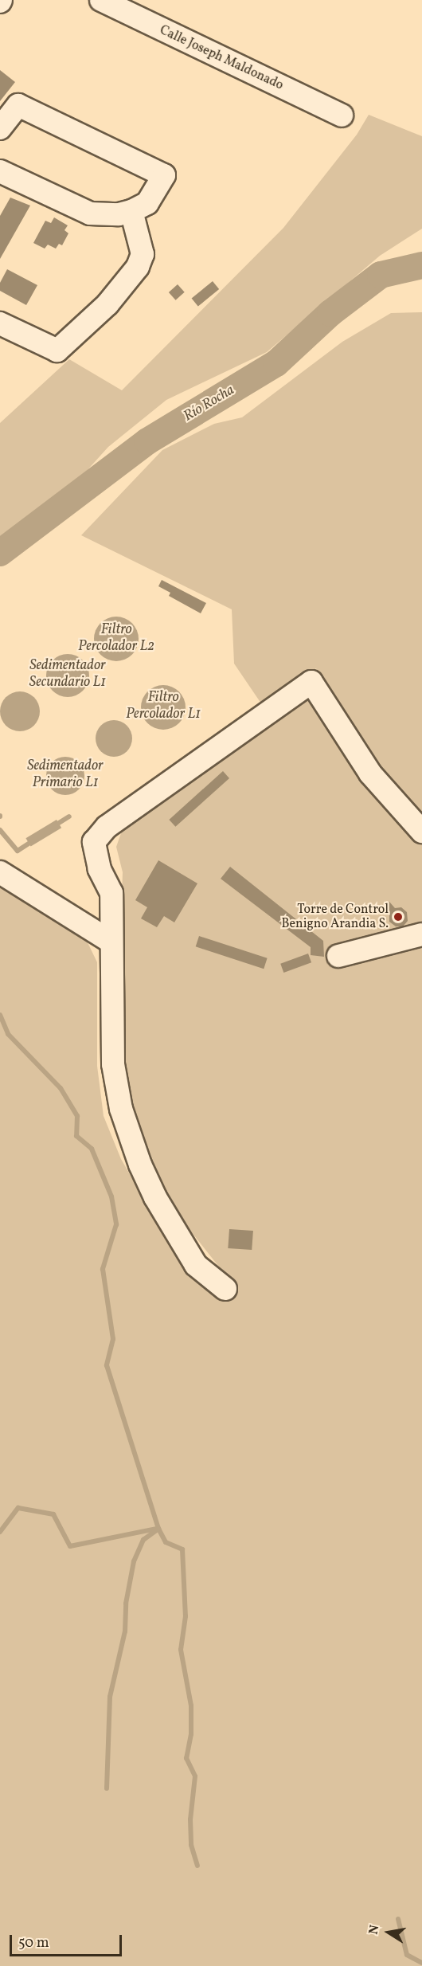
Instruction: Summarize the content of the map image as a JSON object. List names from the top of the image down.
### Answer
{
  "streets": {
    "street": ["Calle Joseph Maldonado"]
  },
  "water": [
    "Río Rocha",
    "Filtro Percolador L2",
    "Sedimentador Secundario L1",
    "Filtro Percolador L1",
    "Sedimentador Primario L1"
  ],
  "places": ["Torre de Control Benigno Arandia S."],
  "scale_bar": "50 m",
  "north": "left"
}
